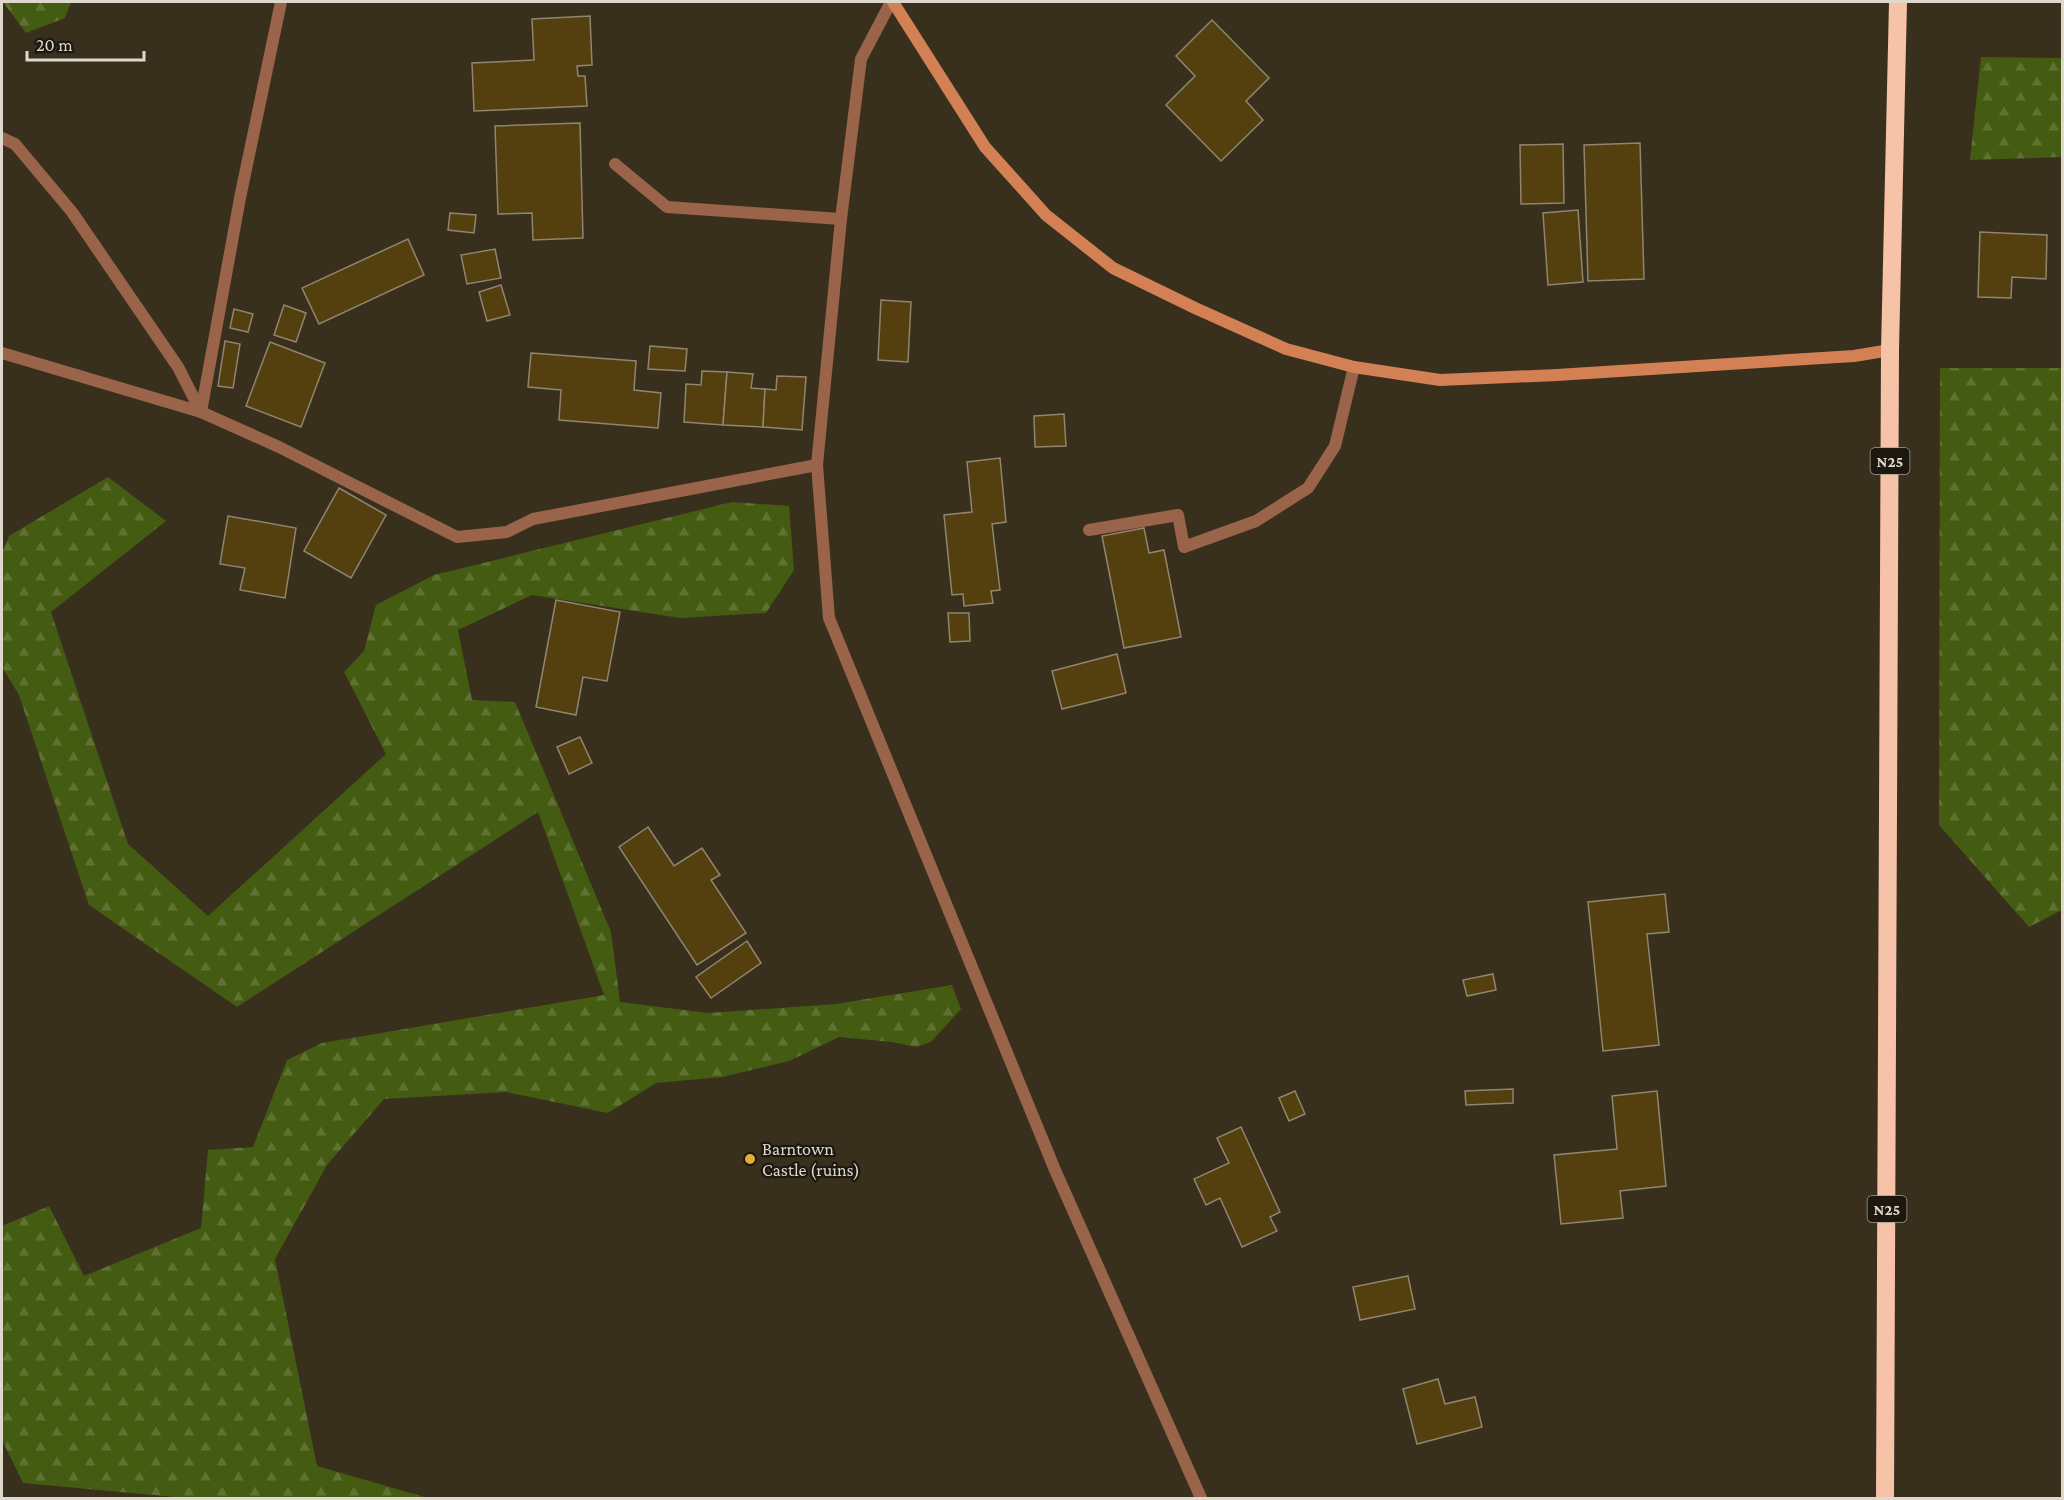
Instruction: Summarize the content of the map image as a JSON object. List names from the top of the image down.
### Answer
{
  "streets": {
    "highway": ["N25"]
  },
  "places": ["Barntown Castle (ruins)"],
  "scale_bar": "20 m"
}
